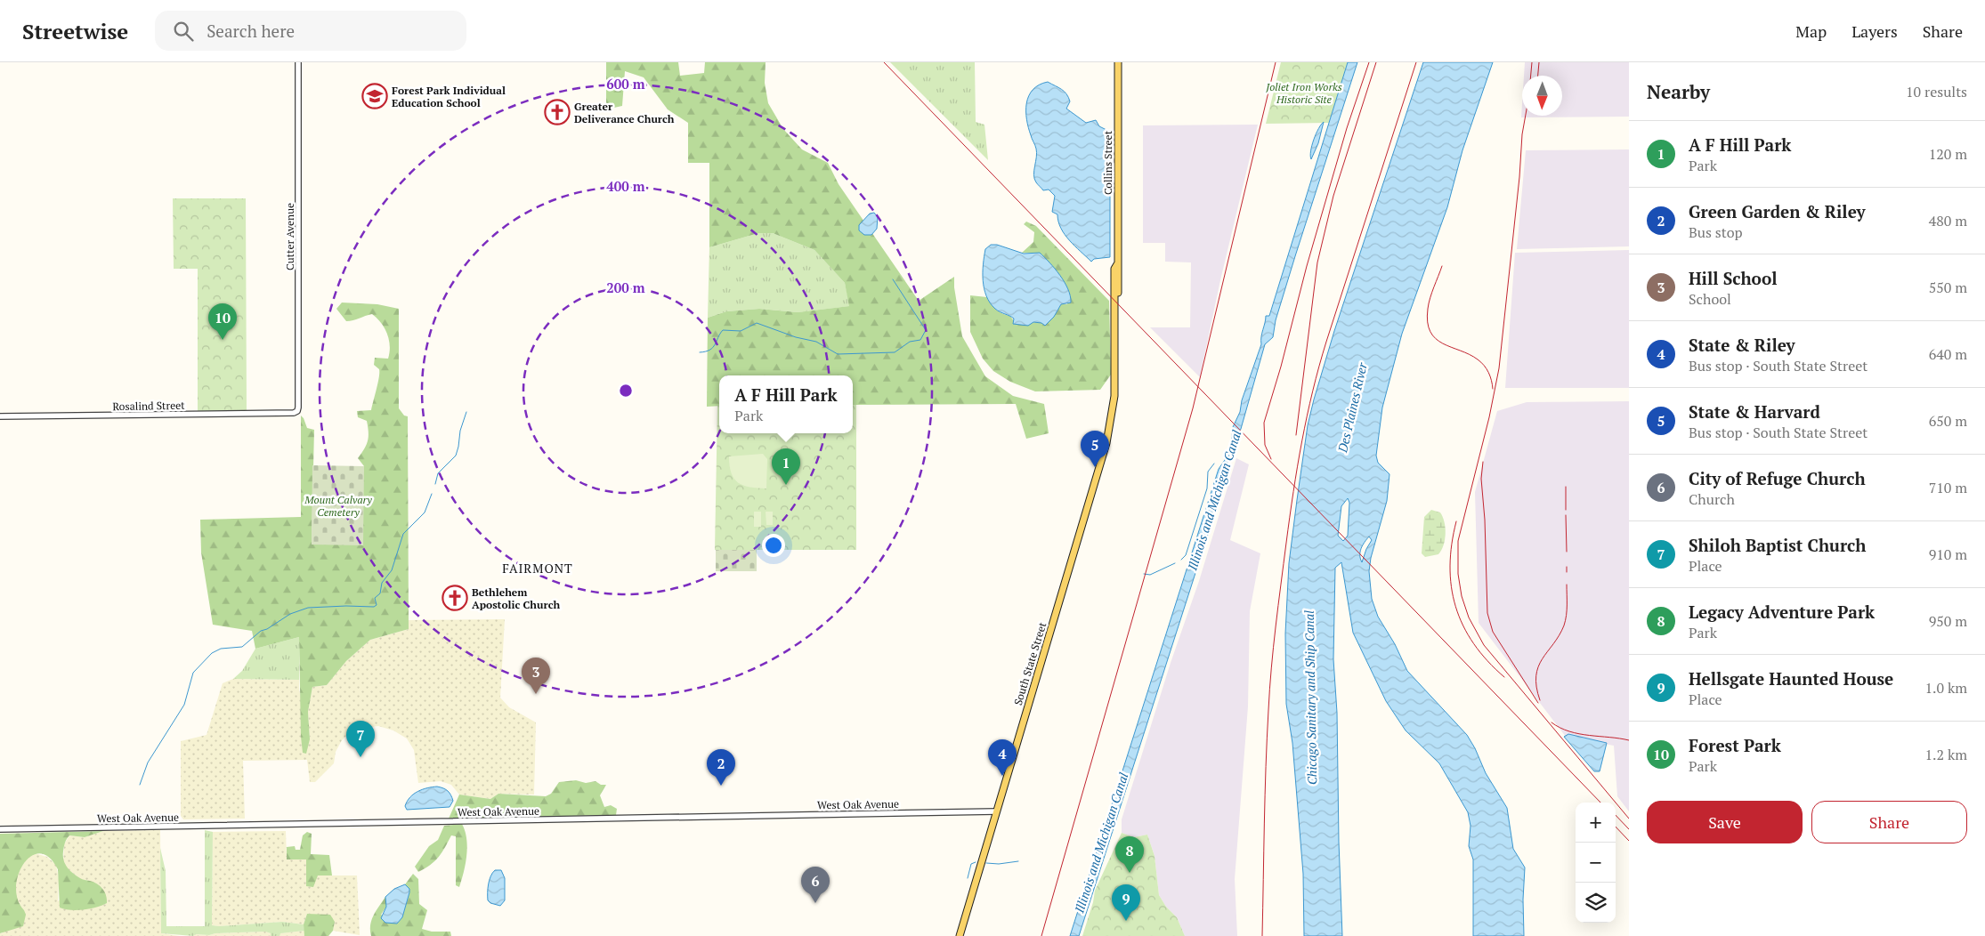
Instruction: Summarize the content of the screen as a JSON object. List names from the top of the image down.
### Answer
{
  "streets": {
    "main road": ["Collins Street", "South State Street"],
    "street": ["Cutter Avenue", "Rosalind Street", "West Oak Avenue"]
  },
  "crossings": [
    ["Collins Street", "South State Street"],
    ["Cutter Avenue", "Rosalind Street"],
    ["South State Street", "West Oak Avenue"]
  ],
  "districts": ["FAIRMONT"],
  "water": ["Des Plaines River", "Illinois and Michigan Canal", "Chicago Sanitary and Ship Canal"],
  "parks": ["Joliet Iron Works Historic Site", "Mount Calvary Cemetery"],
  "places": {
    "school or university": ["Forest Park Individual Education School"],
    "church": ["Greater Deliverance Church", "Bethlehem Apostolic Church"]
  },
  "north": "bottom",
  "page": {
    "header": "Streetwise",
    "search": "Search here",
    "nav": ["Map", "Layers", "Share"],
    "heading": ["Nearby", "10 results"],
    "list": [
      {
        "mark": "1",
        "name": "A F Hill Park",
        "note": "Park",
        "value": "120 m"
      },
      {
        "mark": "2",
        "name": "Green Garden & Riley",
        "note": "Bus stop",
        "value": "480 m"
      },
      {
        "mark": "3",
        "name": "Hill School",
        "note": "School",
        "value": "550 m"
      },
      {
        "mark": "4",
        "name": "State & Riley",
        "note": "Bus stop · South State Street",
        "value": "640 m"
      },
      {
        "mark": "5",
        "name": "State & Harvard",
        "note": "Bus stop · South State Street",
        "value": "650 m"
      },
      {
        "mark": "6",
        "name": "City of Refuge Church",
        "note": "Church",
        "value": "710 m"
      },
      {
        "mark": "7",
        "name": "Shiloh Baptist Church",
        "note": "Place",
        "value": "910 m"
      },
      {
        "mark": "8",
        "name": "Legacy Adventure Park",
        "note": "Park",
        "value": "950 m"
      },
      {
        "mark": "9",
        "name": "Hellsgate Haunted House",
        "note": "Place",
        "value": "1.0 km"
      },
      {
        "mark": "10",
        "name": "Forest Park",
        "note": "Park",
        "value": "1.2 km"
      }
    ],
    "pins": [
      "10",
      "5",
      "1",
      "3",
      "7",
      "4",
      "2",
      "8",
      "6",
      "9"
    ],
    "popup": ["A F Hill Park", "Park"],
    "buttons": ["Save", "Share"],
    "map_buttons": ["+", "−"]
  },
  "rings": ["600 m", "400 m", "200 m"]
}
